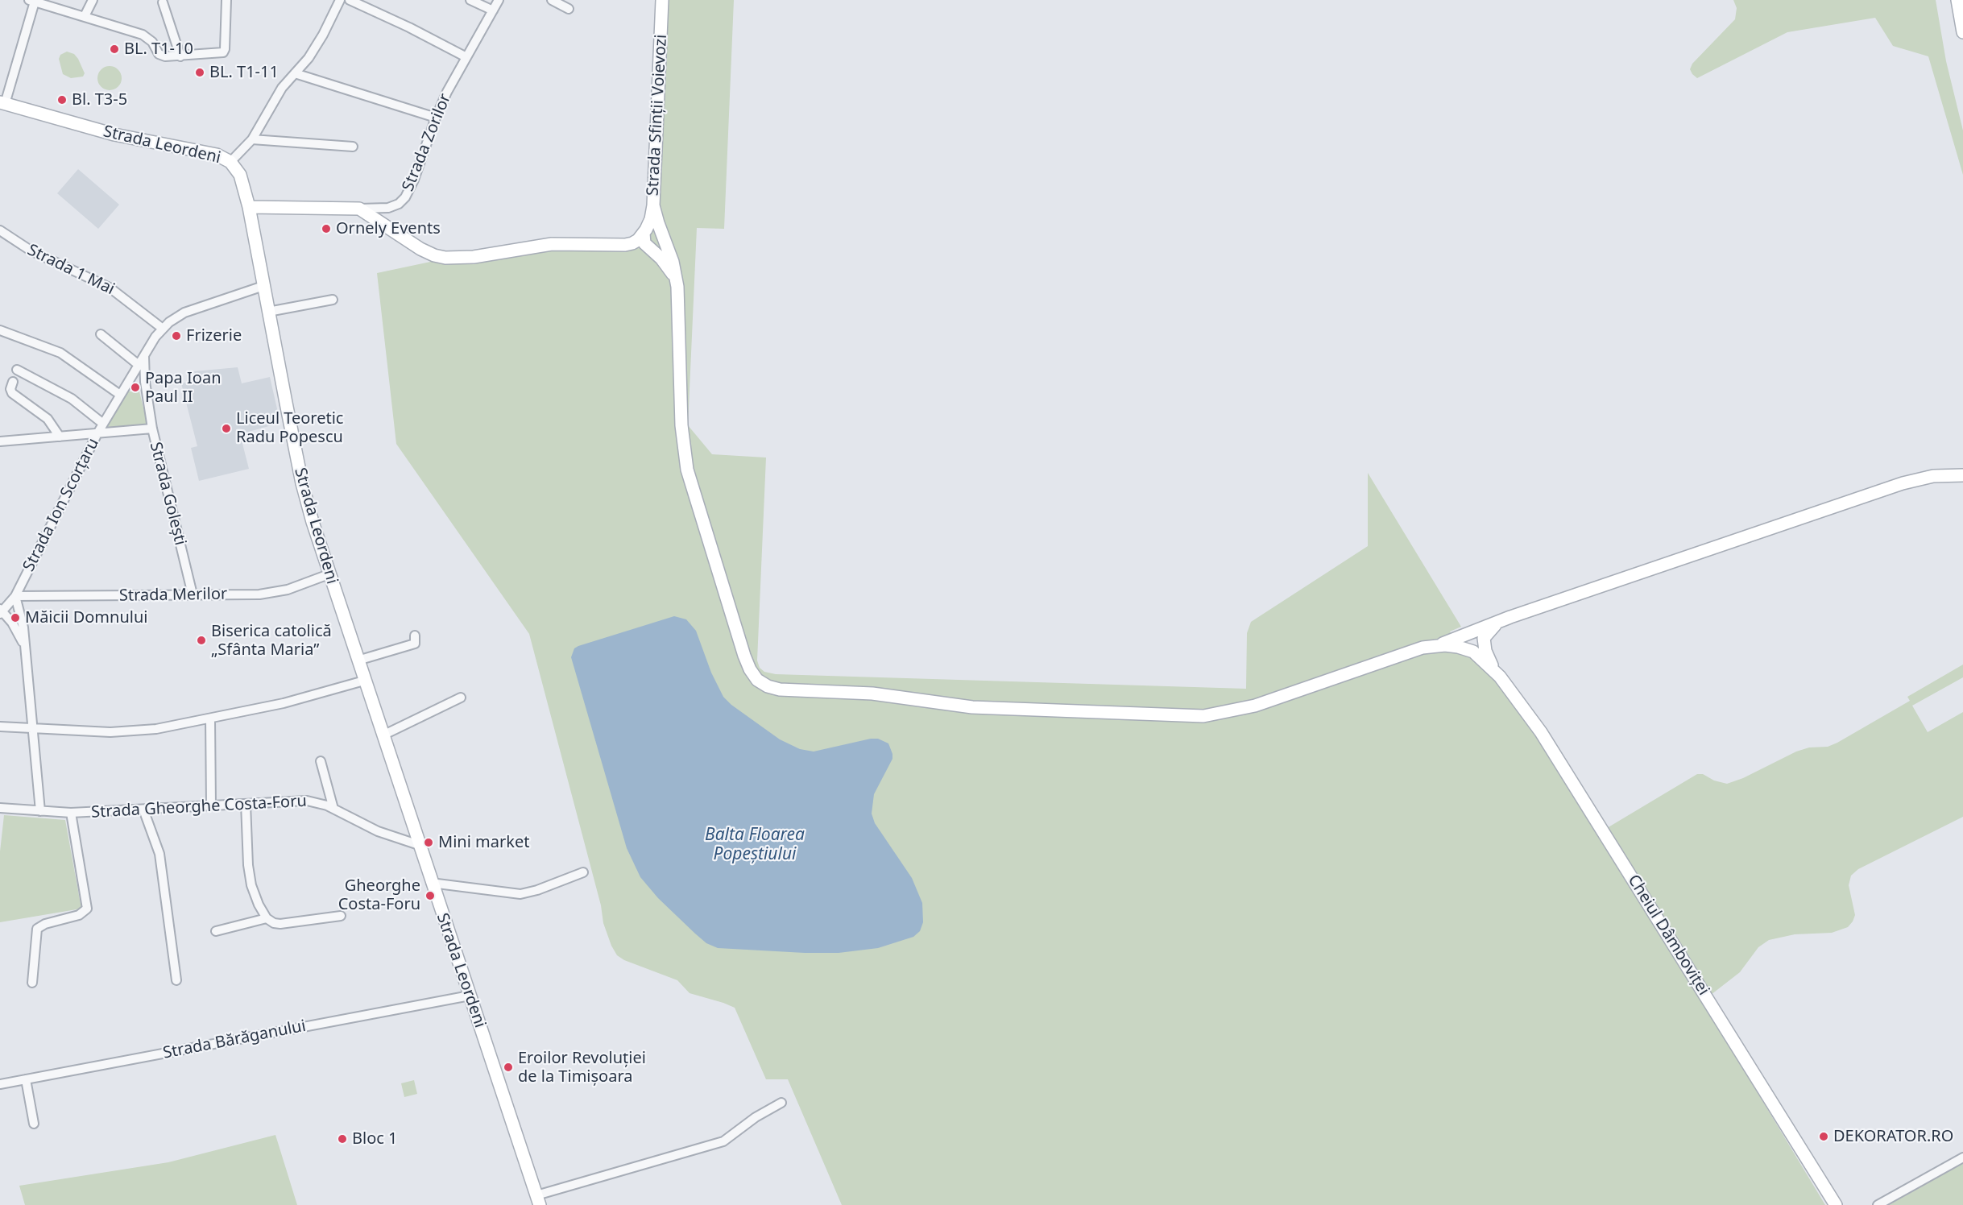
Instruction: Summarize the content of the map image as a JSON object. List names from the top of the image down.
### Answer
{
  "streets": {
    "street": [
      "Strada Sfinții Voievozi",
      "Strada Zorilor",
      "Strada Leordeni",
      "Strada 1 Mai",
      "Strada Golești",
      "Strada Ion Scorțaru",
      "Strada Merilor",
      "Strada Gheorghe Costa-Foru",
      "Cheiul Dâmboviței",
      "Strada Bărăganului"
    ]
  },
  "crossings": [
    ["Strada Zorilor", "Strada Leordeni"],
    ["Strada Leordeni", "Strada Ion Scorțaru"],
    ["Strada Leordeni", "Strada Merilor"],
    ["Strada Leordeni", "Strada Gheorghe Costa-Foru"],
    ["Strada Leordeni", "Strada Bărăganului"],
    ["Strada 1 Mai", "Strada Ion Scorțaru"],
    ["Strada Golești", "Strada Ion Scorțaru"],
    ["Strada Golești", "Strada Merilor"],
    ["Strada Ion Scorțaru", "Strada Merilor"]
  ],
  "water": ["Balta Floarea Popeștiului"],
  "places": [
    "BL. T1-10",
    "BL. T1-11",
    "Bl. T3-5",
    "Ornely Events",
    "Frizerie",
    "Papa Ioan Paul II",
    "Liceul Teoretic Radu Popescu",
    "Măicii Domnului",
    "Biserica catolică „Sfânta Maria”",
    "Mini market",
    "Gheorghe Costa-Foru",
    "Eroilor Revoluției de la Timișoara",
    "DEKORATOR.RO",
    "Bloc 1"
  ]
}
